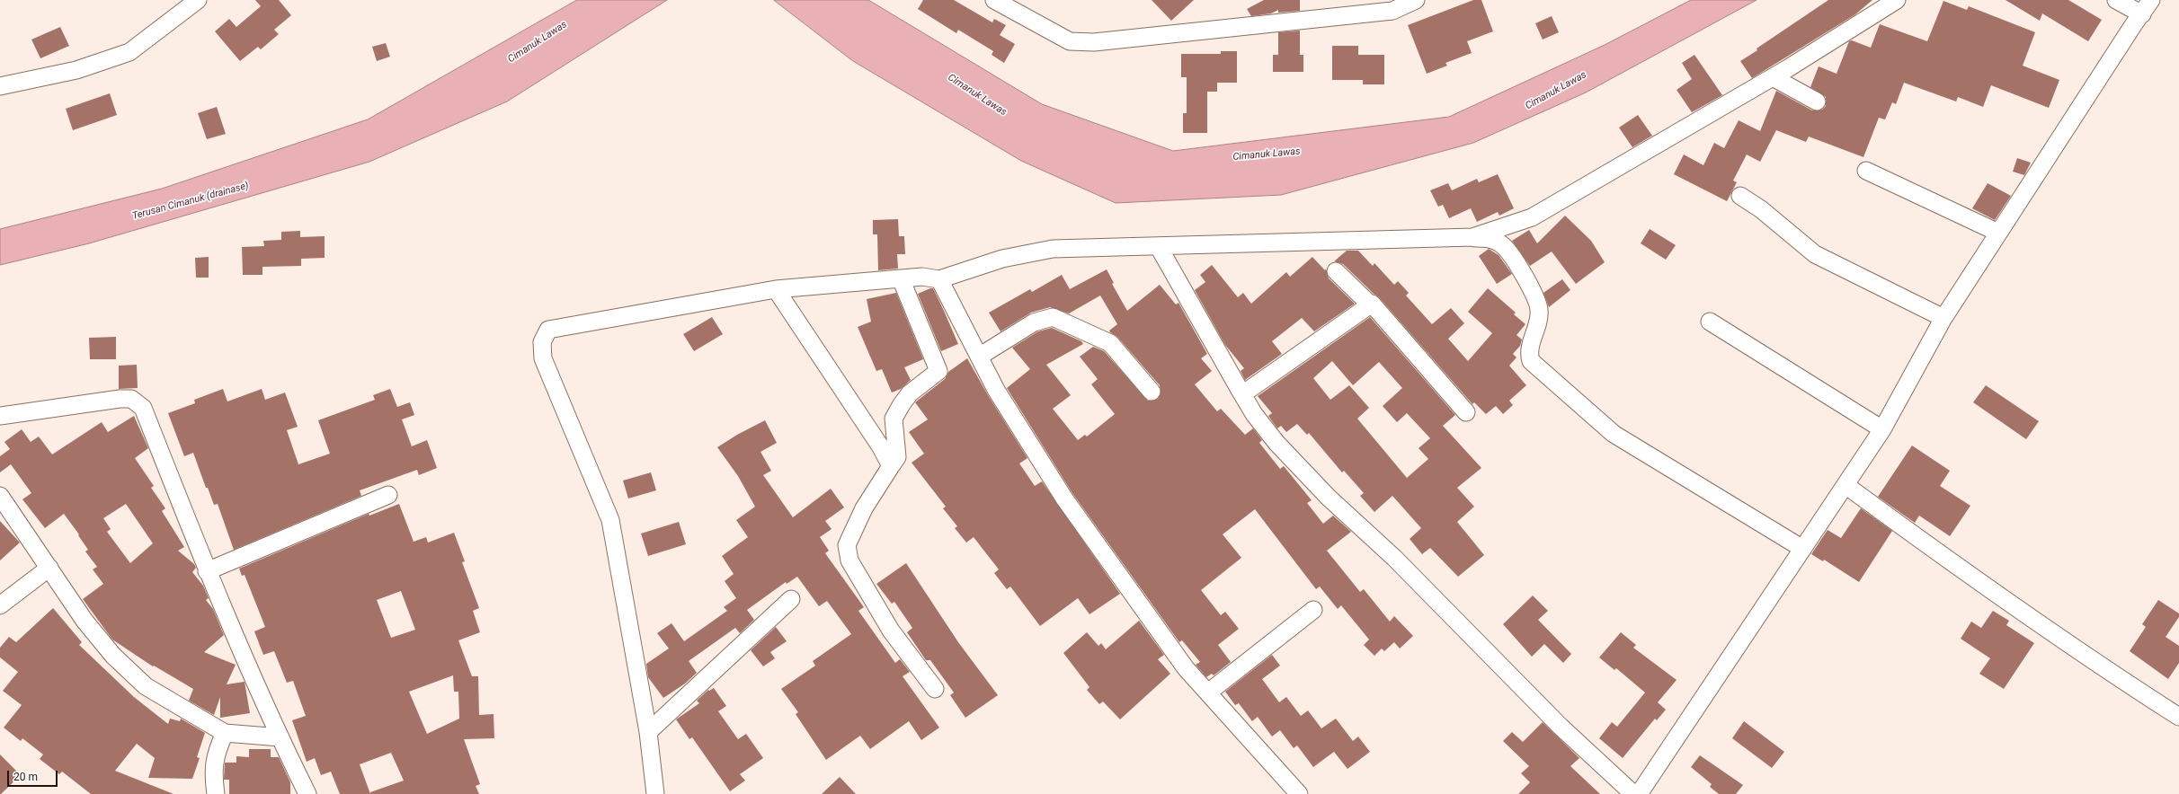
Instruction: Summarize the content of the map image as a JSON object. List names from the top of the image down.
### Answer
{
  "water": ["Cimanuk Lawas", "Terusan Cimanuk (drainase)"],
  "scale_bar": "20 m"
}
